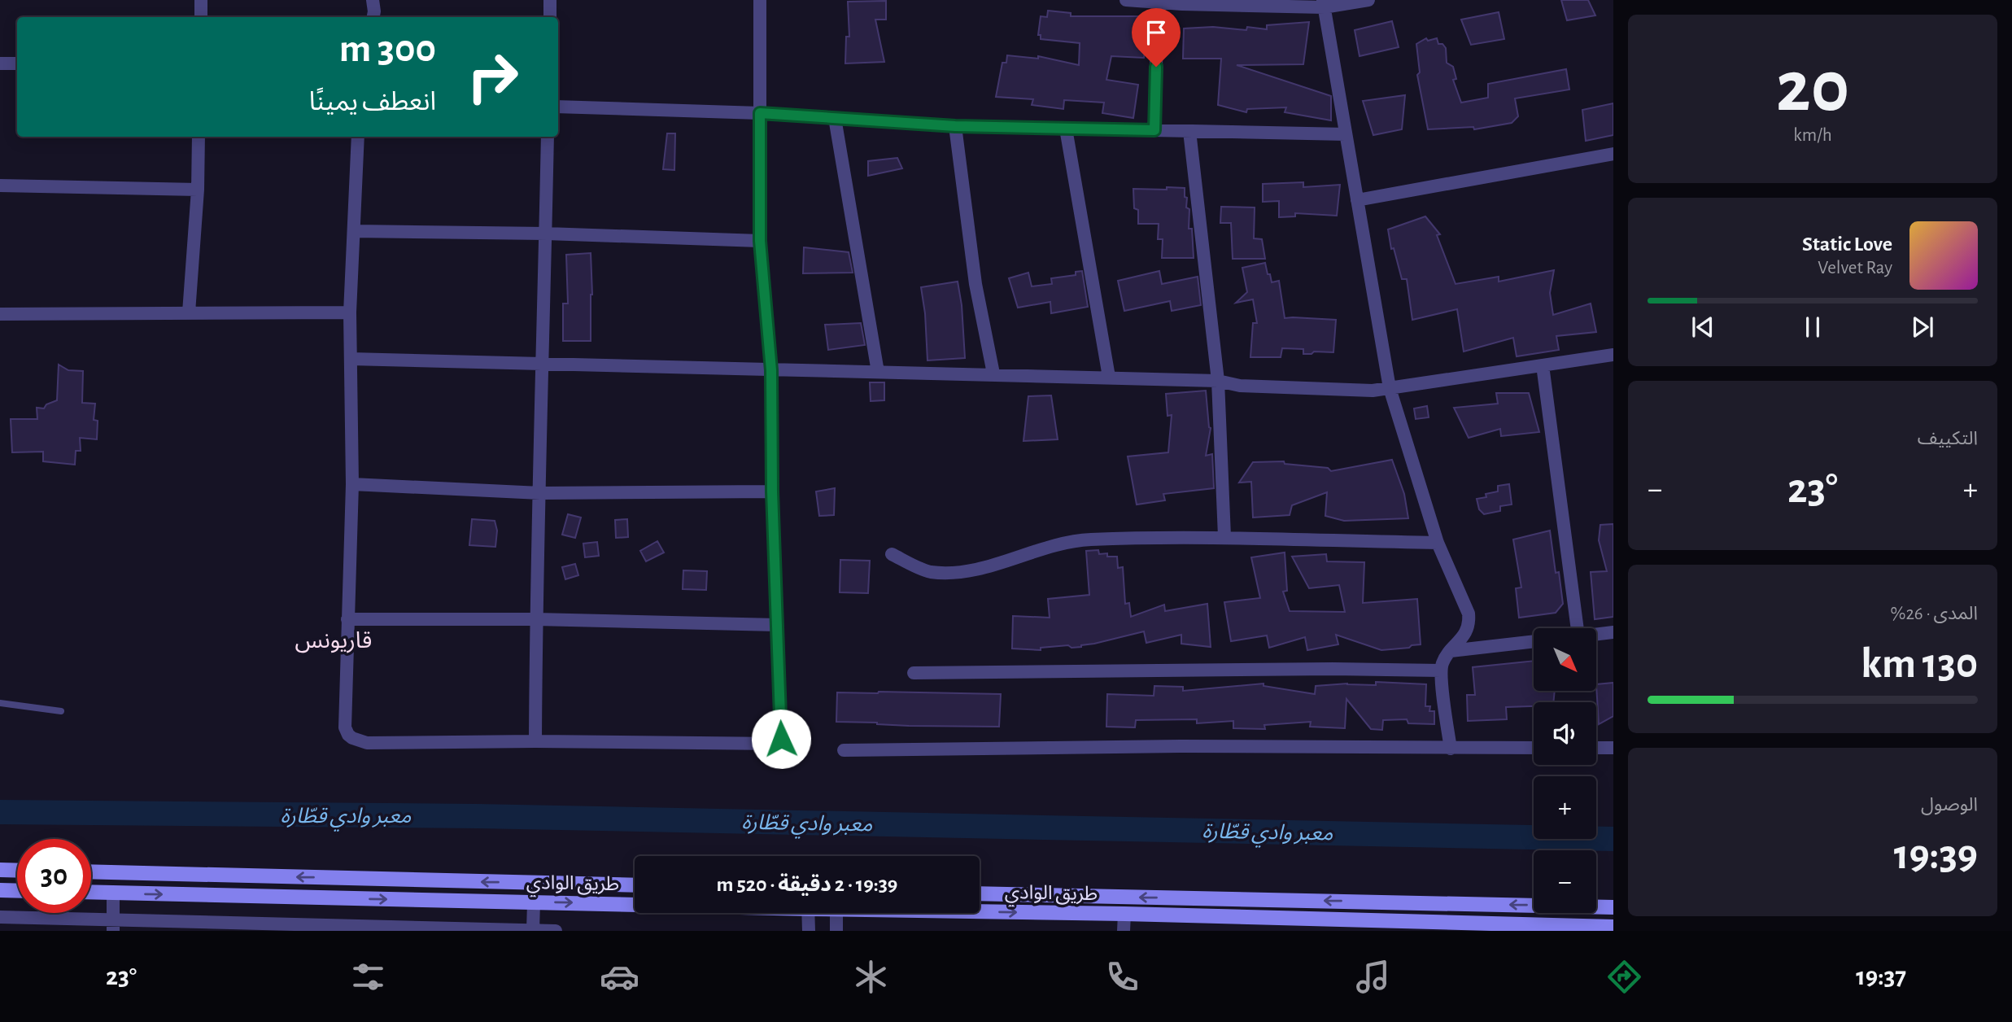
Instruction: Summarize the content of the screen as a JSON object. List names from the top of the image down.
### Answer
{
  "streets": {
    "main road": ["طريق الوادي"]
  },
  "districts": ["قاريونس"],
  "water": ["معبر وادي قطّارة"],
  "north": "bottom right",
  "page": {
    "tile": [
      ["20", "km/h"],
      "التكييف",
      ["المدى · 26%", "130 km"],
      ["الوصول", "19:39"]
    ],
    "turn": ["300 m", "انعطف يمينًا"],
    "song": ["Static Love", "Velvet Ray"],
    "heat": ["−", "23°", "+"],
    "map_buttons": ["+", "−"],
    "limit": "30",
    "trip": "19:39 · 2 دقيقة · 520 m",
    "tabs": ["19:37", "23°"]
  }
}
